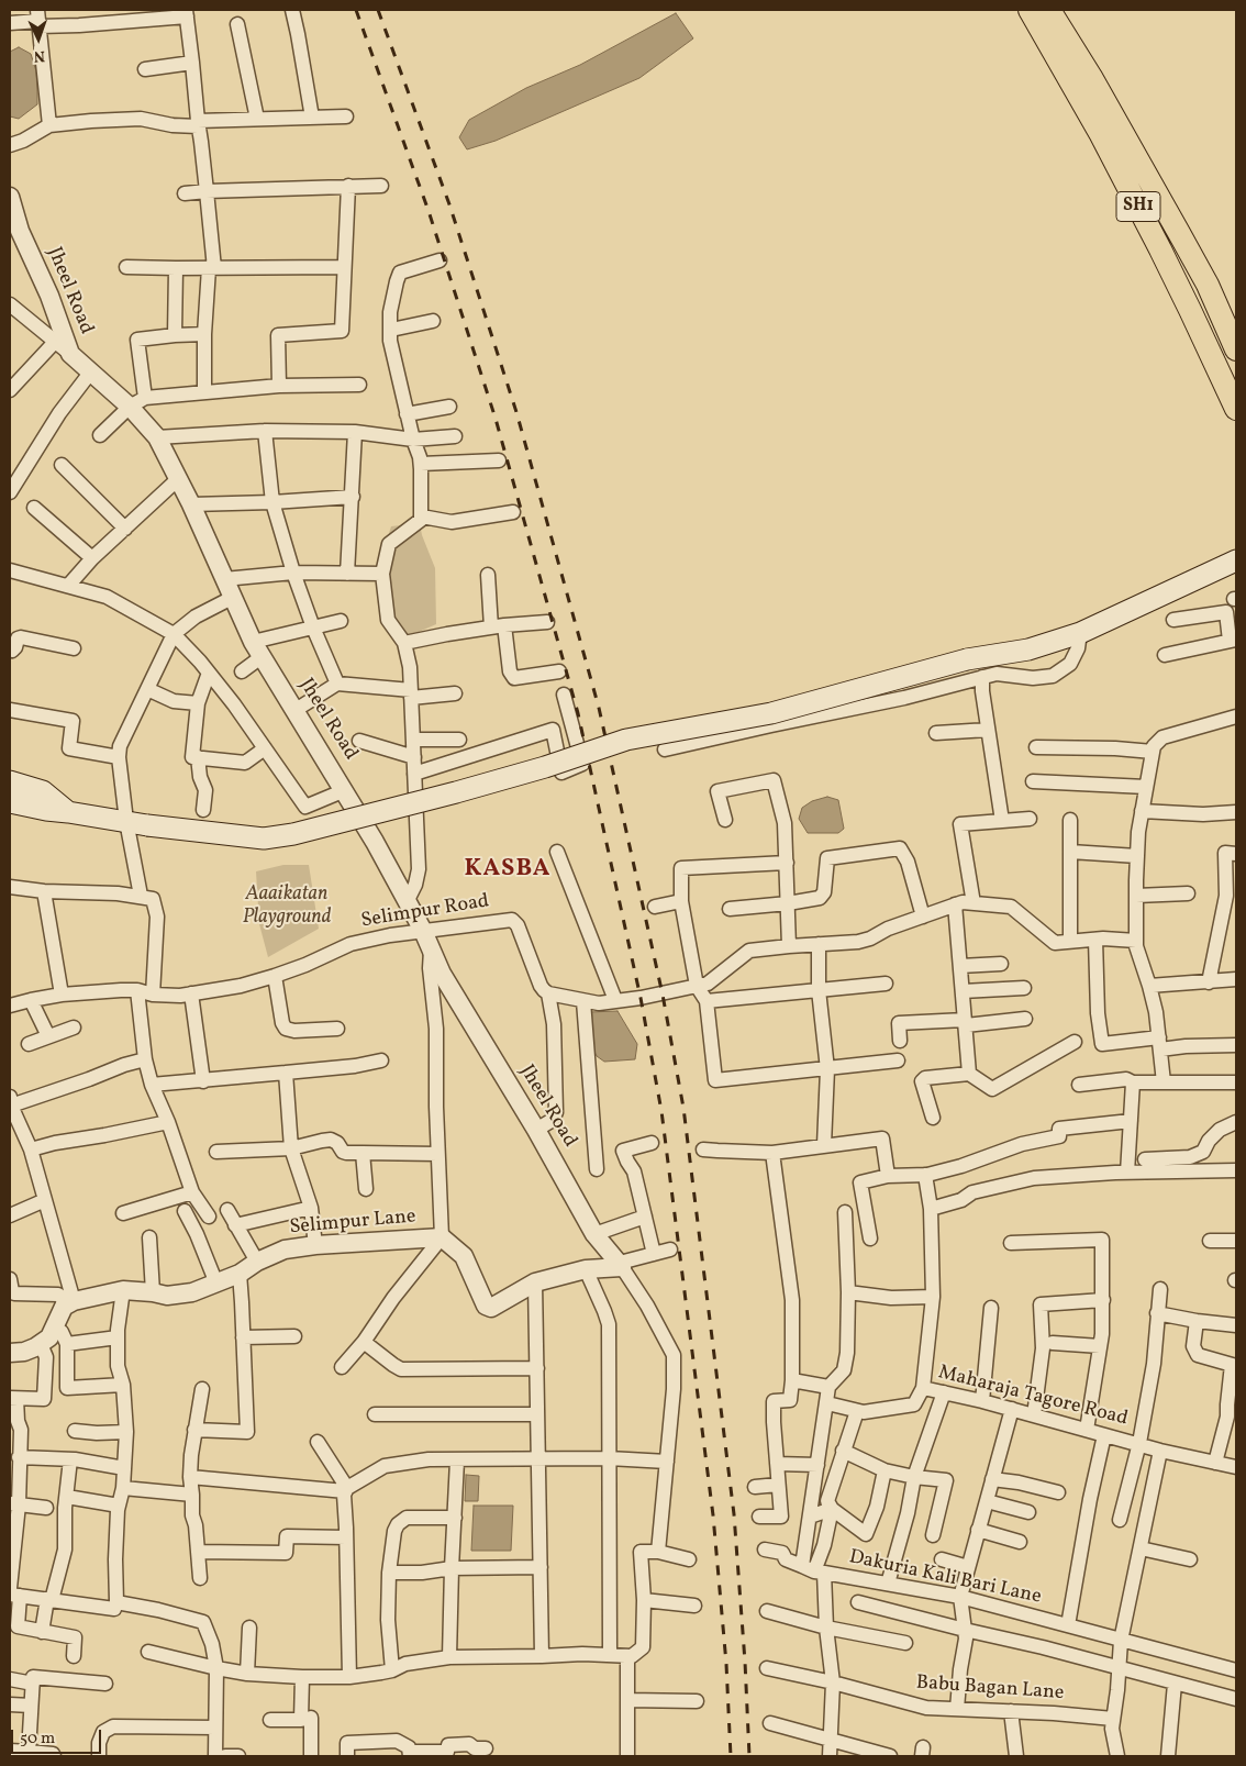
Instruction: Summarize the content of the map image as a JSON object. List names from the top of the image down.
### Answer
{
  "streets": {
    "main road": ["SH1"],
    "street": [
      "Jheel Road",
      "Selimpur Road",
      "Selimpur Lane",
      "Maharaja Tagore Road",
      "Dakuria Kali Bari Lane",
      "Babu Bagan Lane"
    ]
  },
  "crossings": [
    ["Jheel Road", "Selimpur Road"],
    ["Jheel Road", "Selimpur Lane"],
    ["Dakuria Kali Bari Lane", "Babu Bagan Lane"]
  ],
  "districts": ["KASBA"],
  "parks": ["Aaaikatan Playground"],
  "scale_bar": "50 m",
  "north": "bottom"
}
